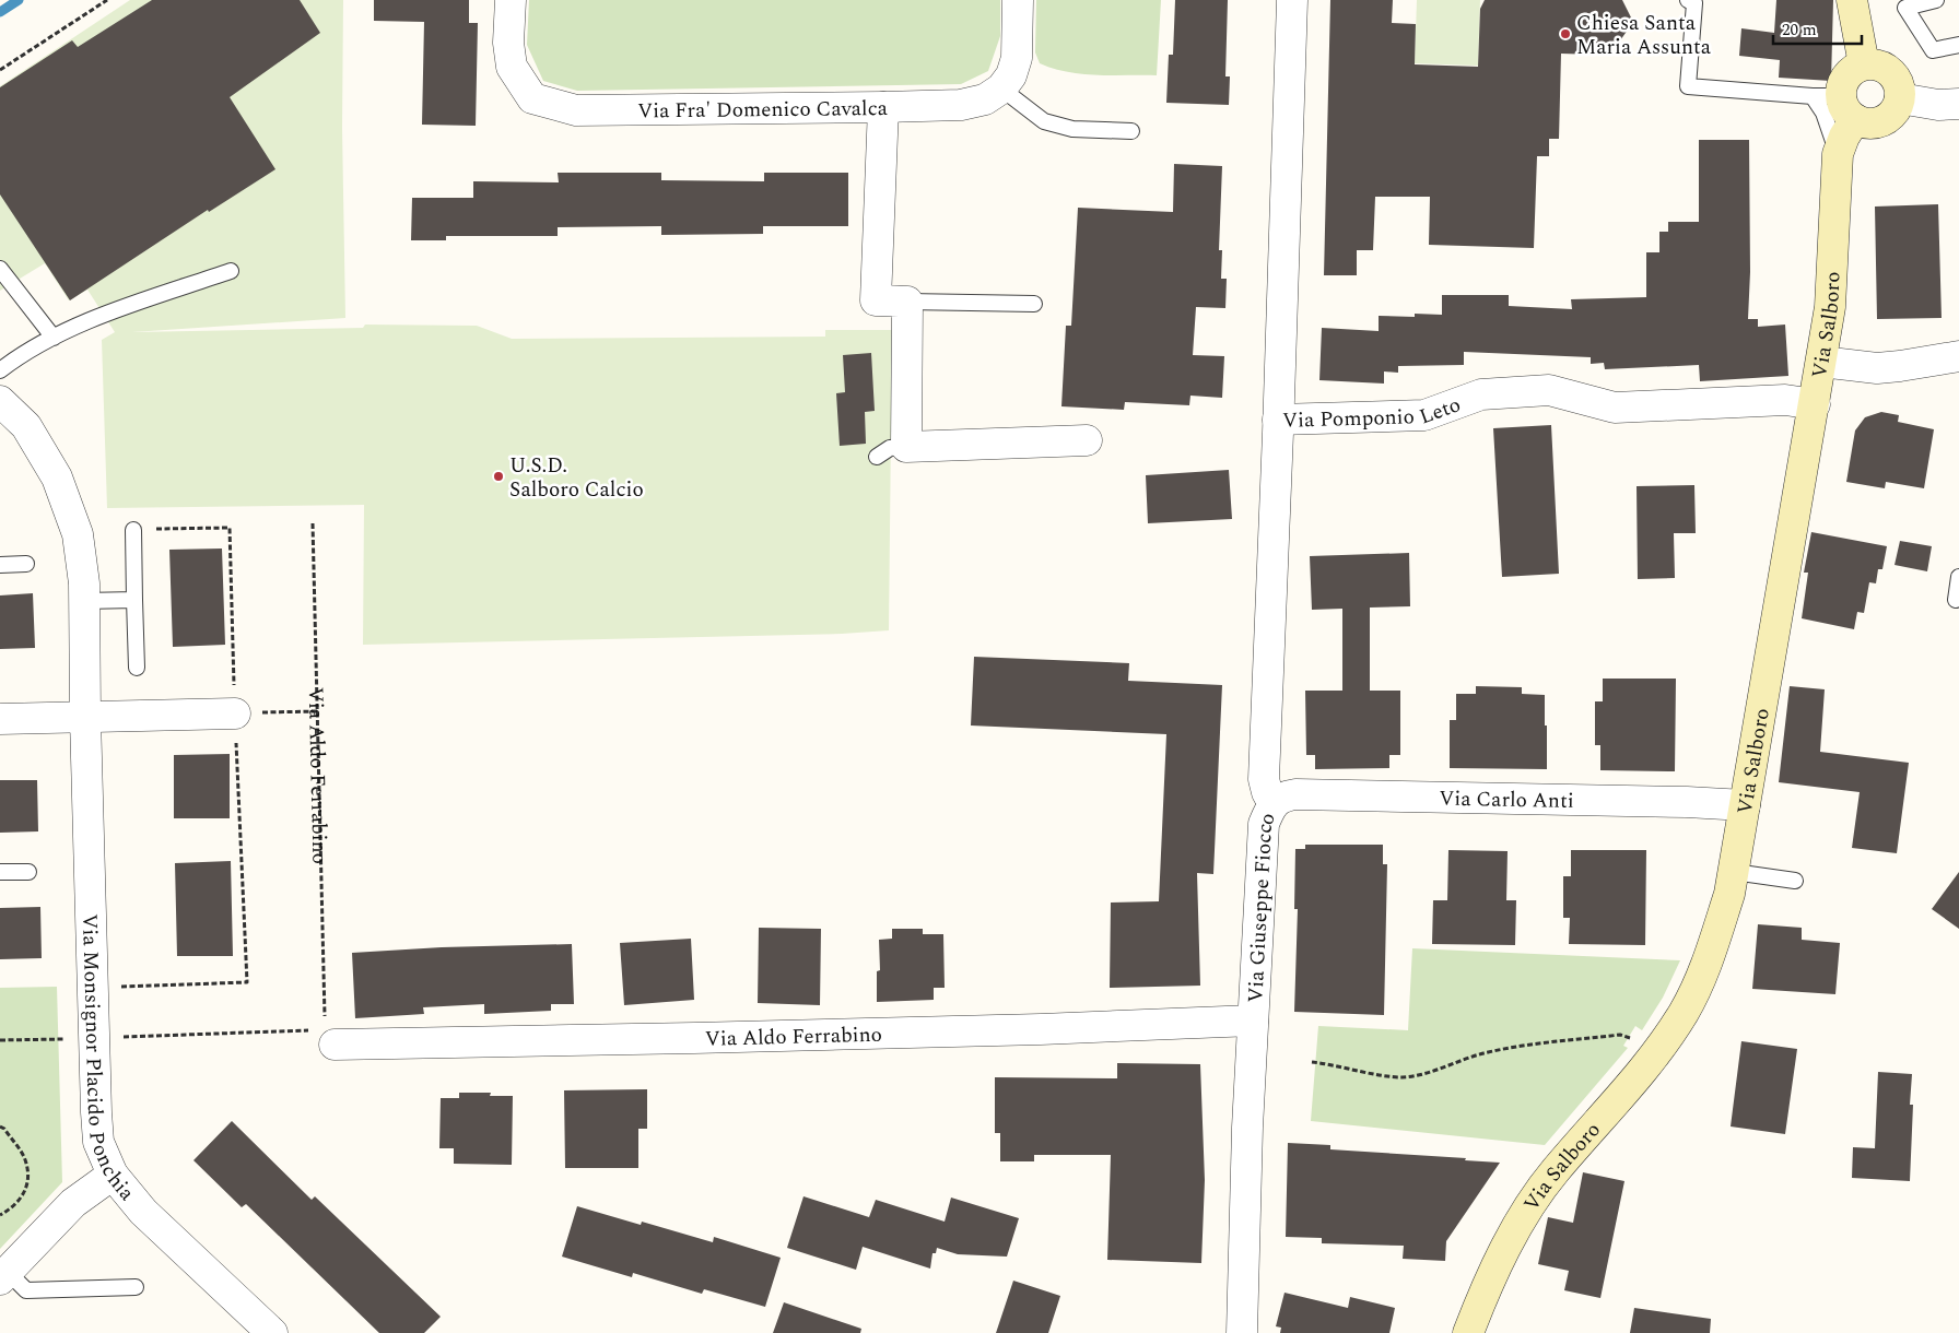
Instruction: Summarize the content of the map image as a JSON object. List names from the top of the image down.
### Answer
{
  "streets": {
    "street": [
      "Via Fra' Domenico Cavalca",
      "Via Salboro",
      "Via Pomponio Leto",
      "Via Aldo Ferrabino",
      "Via Carlo Anti",
      "Via Giuseppe Fiocco",
      "Via Monsignor Placido Ponchia"
    ]
  },
  "crossings": [
    ["Via Salboro", "Via Pomponio Leto"],
    ["Via Salboro", "Via Carlo Anti"],
    ["Via Pomponio Leto", "Via Giuseppe Fiocco"],
    ["Via Aldo Ferrabino", "Via Giuseppe Fiocco"],
    ["Via Carlo Anti", "Via Giuseppe Fiocco"]
  ],
  "places": ["Chiesa Santa Maria Assunta", "U.S.D. Salboro Calcio"],
  "scale_bar": "20 m"
}
